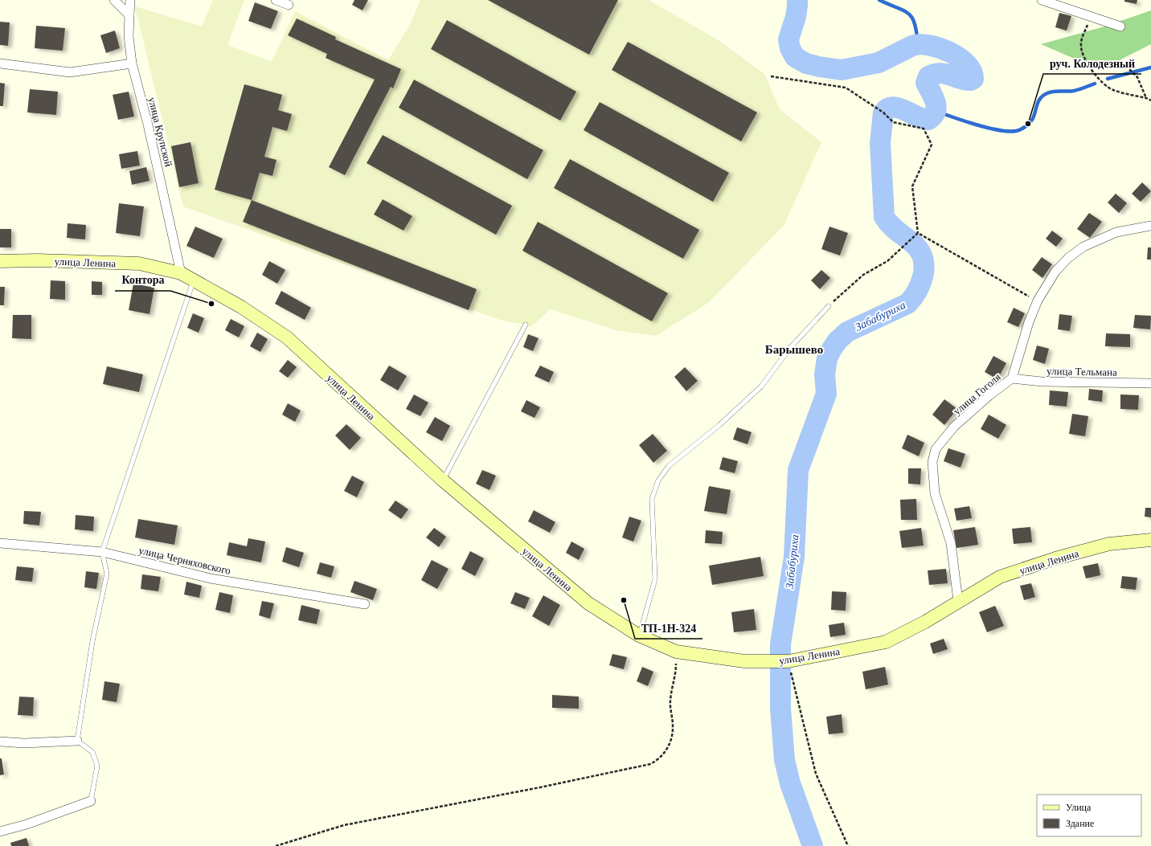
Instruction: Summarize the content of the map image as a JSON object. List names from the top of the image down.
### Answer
{
  "streets": {
    "main road": ["улица Ленина"],
    "street": [
      "улица Крупской",
      "улица Тельмана",
      "улица Гоголя",
      "улица Черняховского"
    ]
  },
  "crossings": [
    ["улица Крупской", "улица Ленина"],
    ["улица Ленина", "улица Гоголя"],
    ["улица Тельмана", "улица Гоголя"]
  ],
  "districts": ["Барышево"],
  "water": ["Забабуриха"],
  "places": ["руч. Колодезный", "Контора", "ТП-1Н-324"],
  "legend": ["Улица", "Здание"]
}
